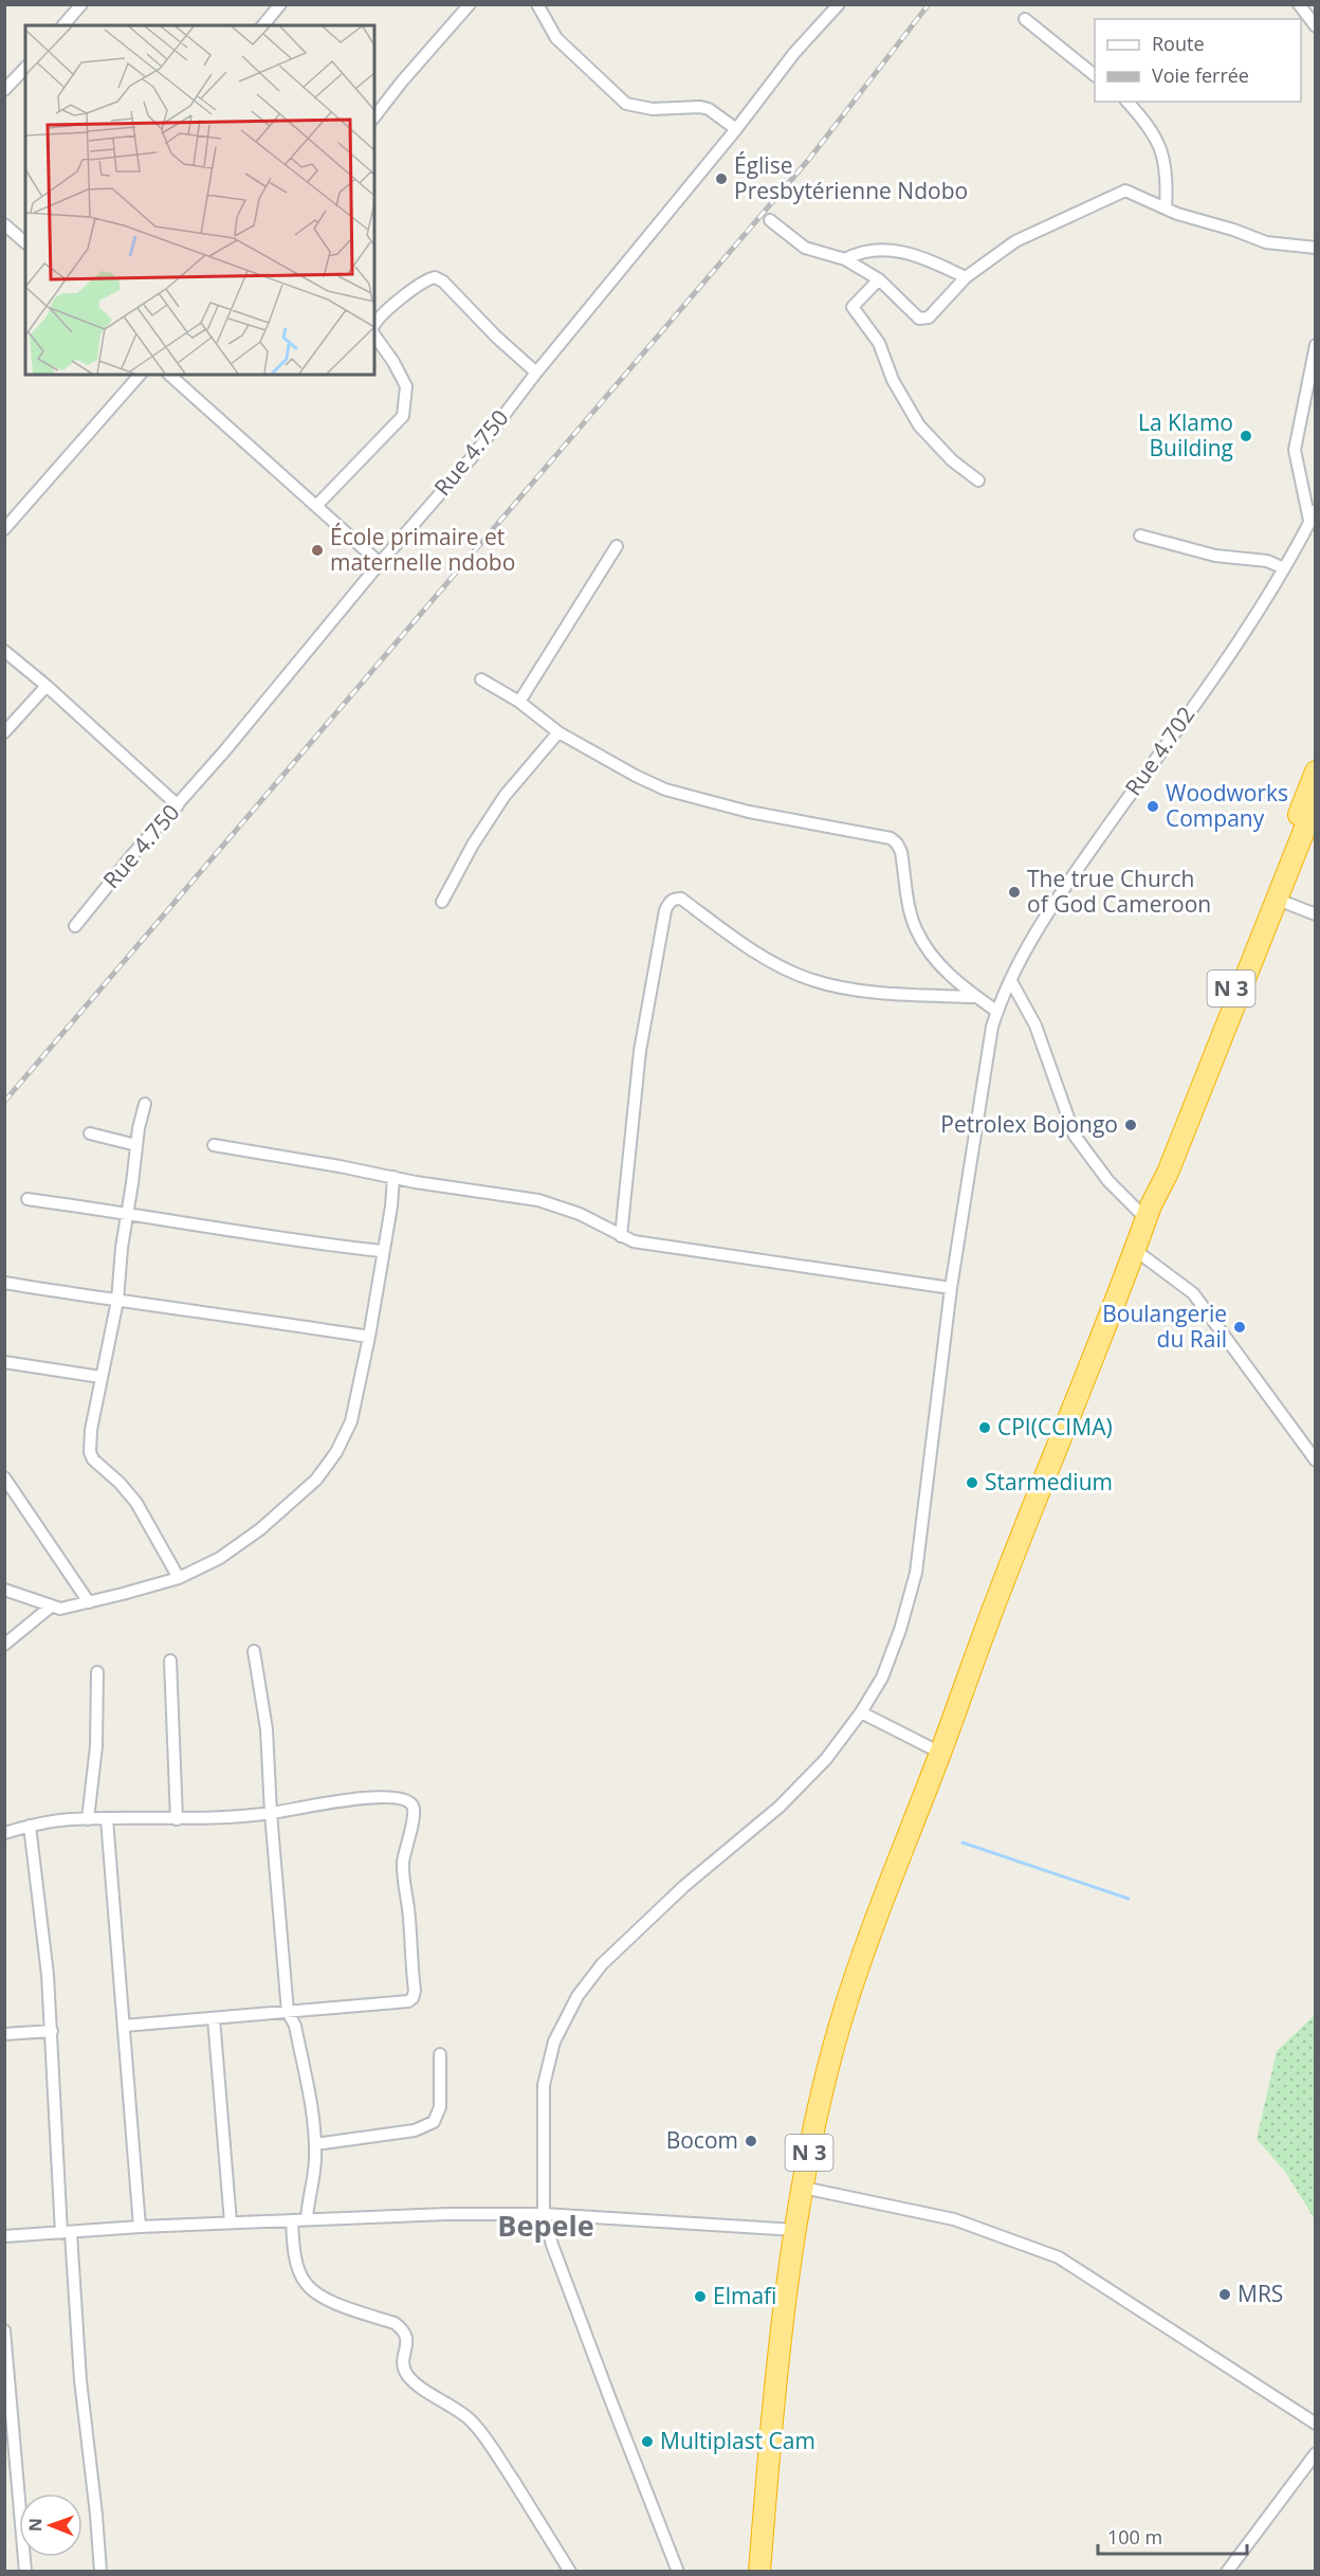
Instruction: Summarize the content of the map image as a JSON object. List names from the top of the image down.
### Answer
{
  "streets": {
    "highway": ["N 3"],
    "street": ["Rue 4.750", "Rue 4.702"]
  },
  "districts": ["Bepele"],
  "places": [
    "Église Presbytérienne Ndobo",
    "La Klamo Building",
    "École primaire et maternelle ndobo",
    "Woodworks Company",
    "The true Church of God Cameroon",
    "Petrolex Bojongo",
    "Boulangerie du Rail",
    "CPI(CCIMA)",
    "Starmedium",
    "Bocom",
    "MRS",
    "Elmafi",
    "Multiplast Cam"
  ],
  "legend": ["Route", "Voie ferrée"],
  "scale_bar": "100 m",
  "north": "left"
}
